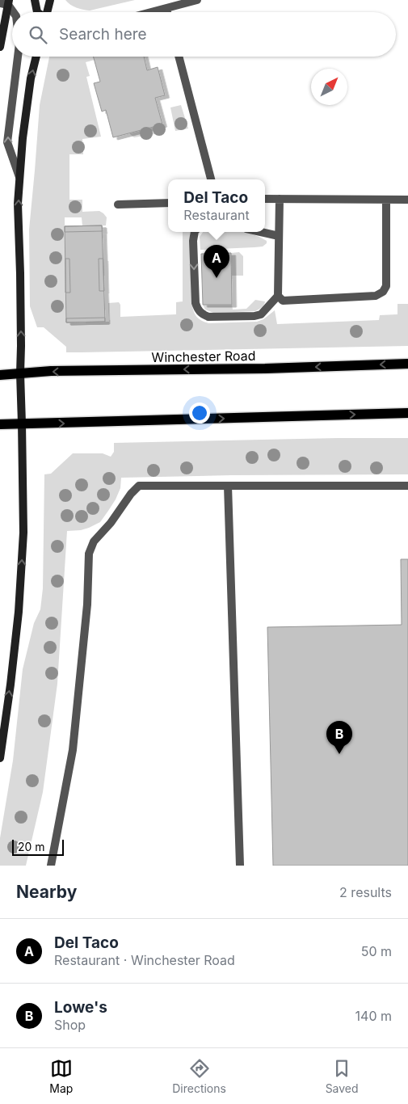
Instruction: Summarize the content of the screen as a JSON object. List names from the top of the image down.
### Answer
{
  "streets": {
    "main road": ["Winchester Road"]
  },
  "scale_bar": "20 m",
  "north": "top right",
  "page": {
    "search": "Search here",
    "popup": ["Del Taco", "Restaurant"],
    "pins": ["A", "B"],
    "scale": "20 m",
    "heading": ["Nearby", "2 results"],
    "list": [
      {
        "mark": "A",
        "name": "Del Taco",
        "note": "Restaurant · Winchester Road",
        "value": "50 m"
      },
      {
        "mark": "B",
        "name": "Lowe's",
        "note": "Shop",
        "value": "140 m"
      }
    ],
    "nav": ["Map", "Directions", "Saved"]
  }
}
